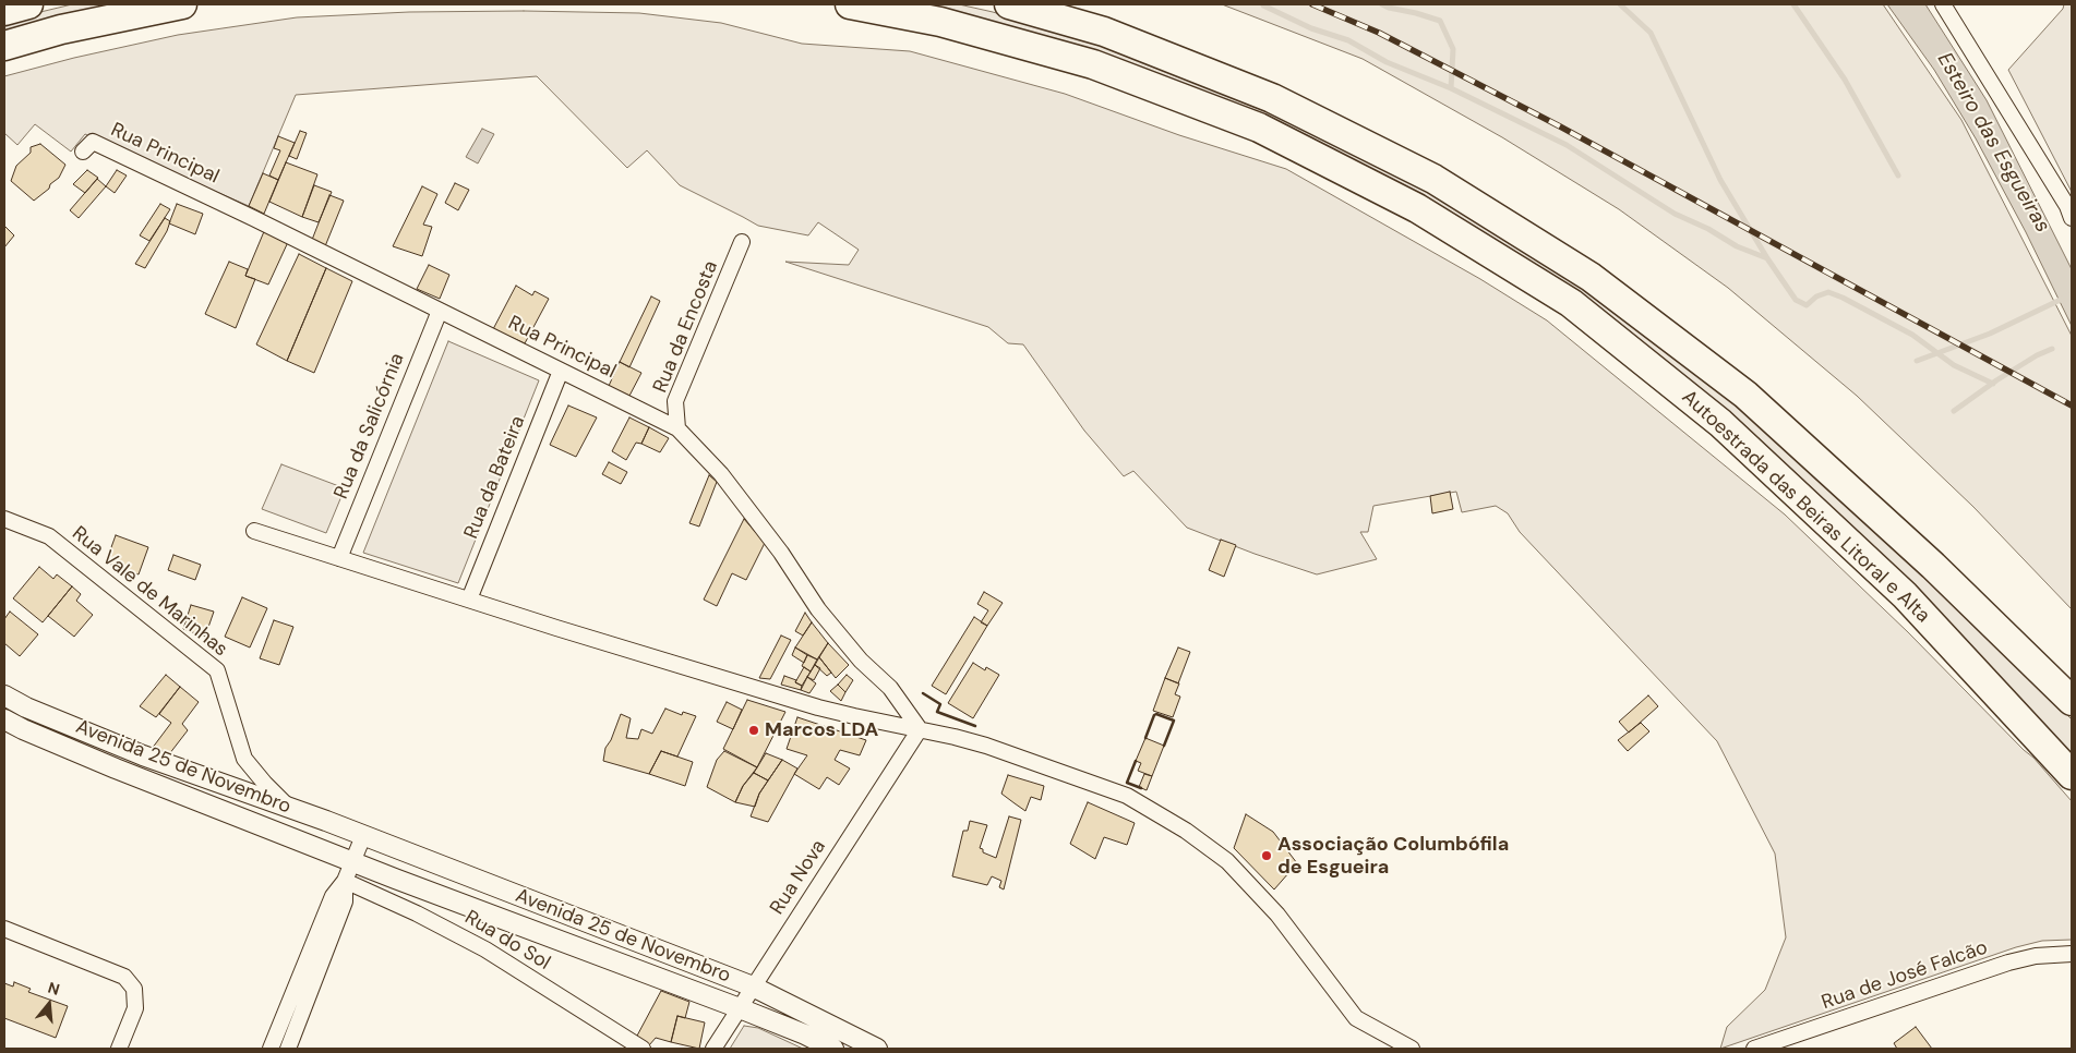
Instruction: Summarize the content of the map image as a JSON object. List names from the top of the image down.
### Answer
{
  "streets": {
    "highway": ["Autoestrada das Beiras Litoral e Alta"],
    "street": [
      "Rua Principal",
      "Rua da Encosta",
      "Rua da Salicórnia",
      "Rua da Bateira",
      "Rua Vale de Marinhas",
      "Avenida 25 de Novembro",
      "Rua Nova",
      "Rua do Sol",
      "Rua de José Falcão"
    ]
  },
  "crossings": [
    ["Rua Principal", "Rua da Encosta"],
    ["Rua Principal", "Rua da Salicórnia"],
    ["Rua Principal", "Rua da Bateira"],
    ["Rua Principal", "Rua Nova"],
    ["Rua Vale de Marinhas", "Avenida 25 de Novembro"],
    ["Avenida 25 de Novembro", "Rua Nova"]
  ],
  "water": ["Esteiro das Esgueiras"],
  "places": ["Marcos LDA", "Associação Columbófila de Esgueira"],
  "north": "top"
}
